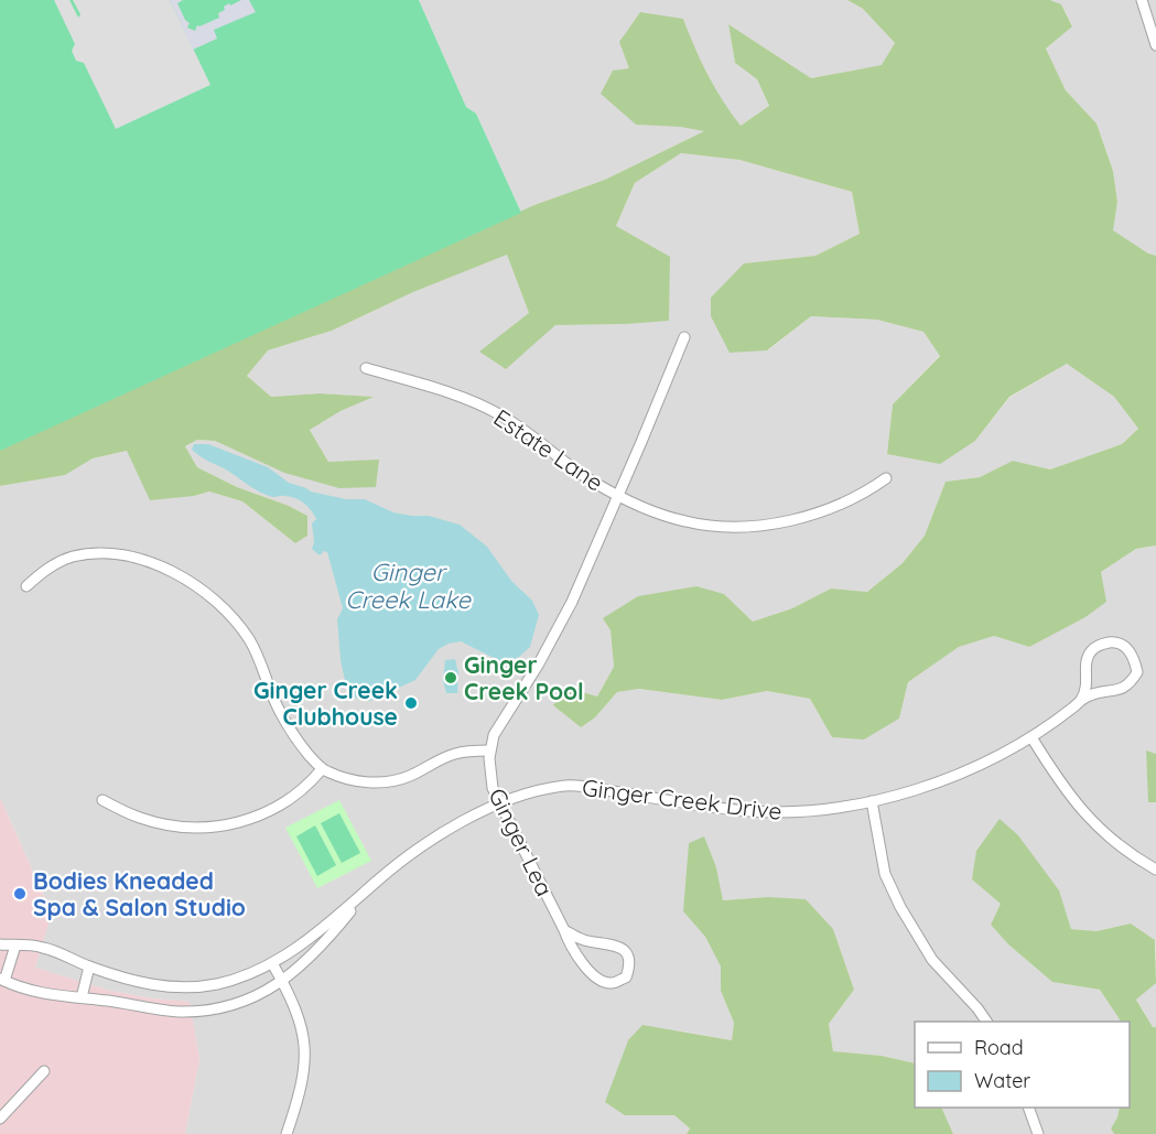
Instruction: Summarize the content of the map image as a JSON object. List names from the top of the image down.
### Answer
{
  "streets": {
    "street": ["Estate Lane", "Ginger Creek Drive", "Ginger Lea"]
  },
  "crossings": [
    ["Ginger Creek Drive", "Ginger Lea"]
  ],
  "water": ["Ginger Creek Lake"],
  "places": ["Ginger Creek Pool", "Ginger Creek Clubhouse", "Bodies Kneaded Spa & Salon Studio"],
  "legend": ["Road", "Water"]
}
